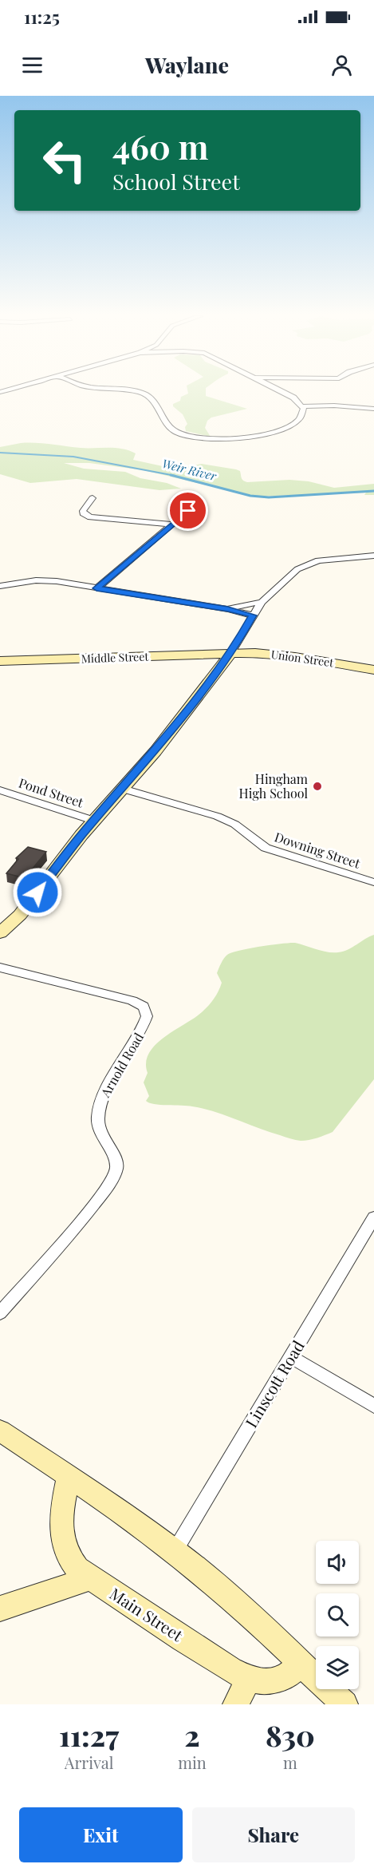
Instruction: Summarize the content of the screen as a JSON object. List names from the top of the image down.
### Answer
{
  "streets": {
    "street": [
      "Middle Street",
      "Union Street",
      "Pond Street",
      "Downing Street",
      "Arnold Road",
      "Linscott Road",
      "Main Street"
    ]
  },
  "crossings": [
    ["Middle Street", "Union Street"]
  ],
  "water": ["Weir River"],
  "places": ["Hingham High School"],
  "page": {
    "status": "11:25",
    "header": "Waylane",
    "turn": ["460 m", "School Street"],
    "eta": [
      "11:27",
      "Arrival",
      "2",
      "min",
      "830",
      "m"
    ],
    "buttons": ["Exit", "Share"]
  }
}
